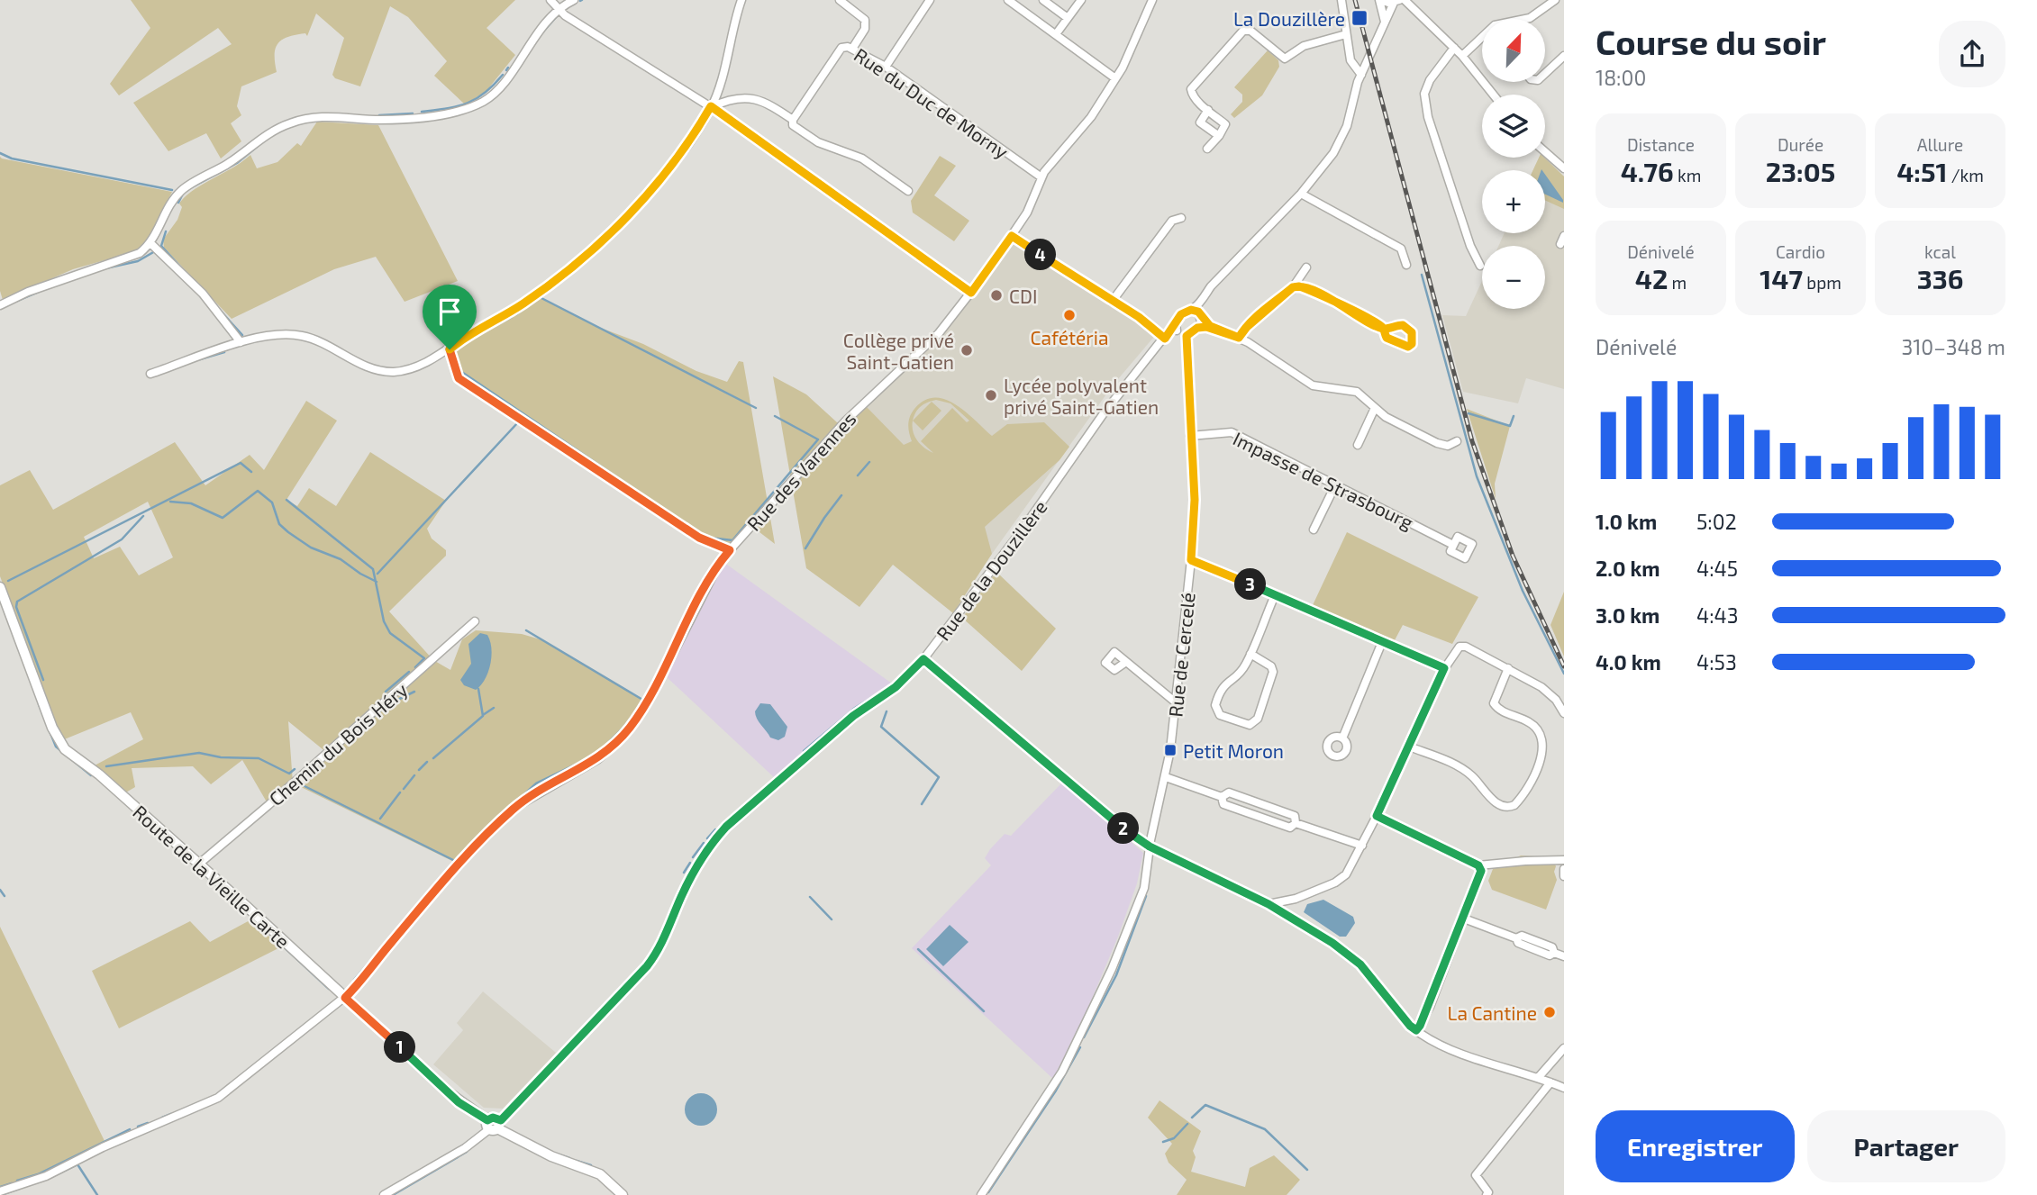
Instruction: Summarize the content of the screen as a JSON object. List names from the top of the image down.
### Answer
{
  "streets": {
    "street": [
      "Rue du Duc de Morny",
      "Rue des Varennes",
      "Impasse de Strasbourg",
      "Rue de la Douzillère",
      "Rue de Cercelé",
      "Chemin du Bois Héry",
      "Route de la Vieille Carte"
    ]
  },
  "crossings": [
    ["Rue du Duc de Morny", "Rue des Varennes"],
    ["Rue des Varennes", "Route de la Vieille Carte"],
    ["Impasse de Strasbourg", "Rue de Cercelé"],
    ["Rue de la Douzillère", "Rue de Cercelé"],
    ["Rue de la Douzillère", "Route de la Vieille Carte"],
    ["Chemin du Bois Héry", "Route de la Vieille Carte"]
  ],
  "places": {
    "transit": ["La Douzillère", "Petit Moron"],
    "other": [
      "CDI",
      "Cafétéria",
      "Collège privé Saint-Gatien",
      "Lycée polyvalent privé Saint-Gatien",
      "La Cantine"
    ]
  },
  "north": "top right",
  "page": {
    "heading": ["Course du soir", "18:00"],
    "map_buttons": ["+", "−"],
    "stats": [
      ["Distance", "4.76 km"],
      ["Durée", "23:05"],
      ["Allure", "4:51 /km"],
      ["Dénivelé", "42 m"],
      ["Cardio", "147 bpm"],
      ["kcal", "336"]
    ],
    "pins": [
      "4",
      "3",
      "2",
      "1"
    ],
    "chart": ["Dénivelé", "310–348 m"],
    "list": [
      {
        "name": "1.0 km",
        "note": "5:02"
      },
      {
        "name": "2.0 km",
        "note": "4:45"
      },
      {
        "name": "3.0 km",
        "note": "4:43"
      },
      {
        "name": "4.0 km",
        "note": "4:53"
      }
    ],
    "buttons": ["Enregistrer", "Partager"]
  }
}
